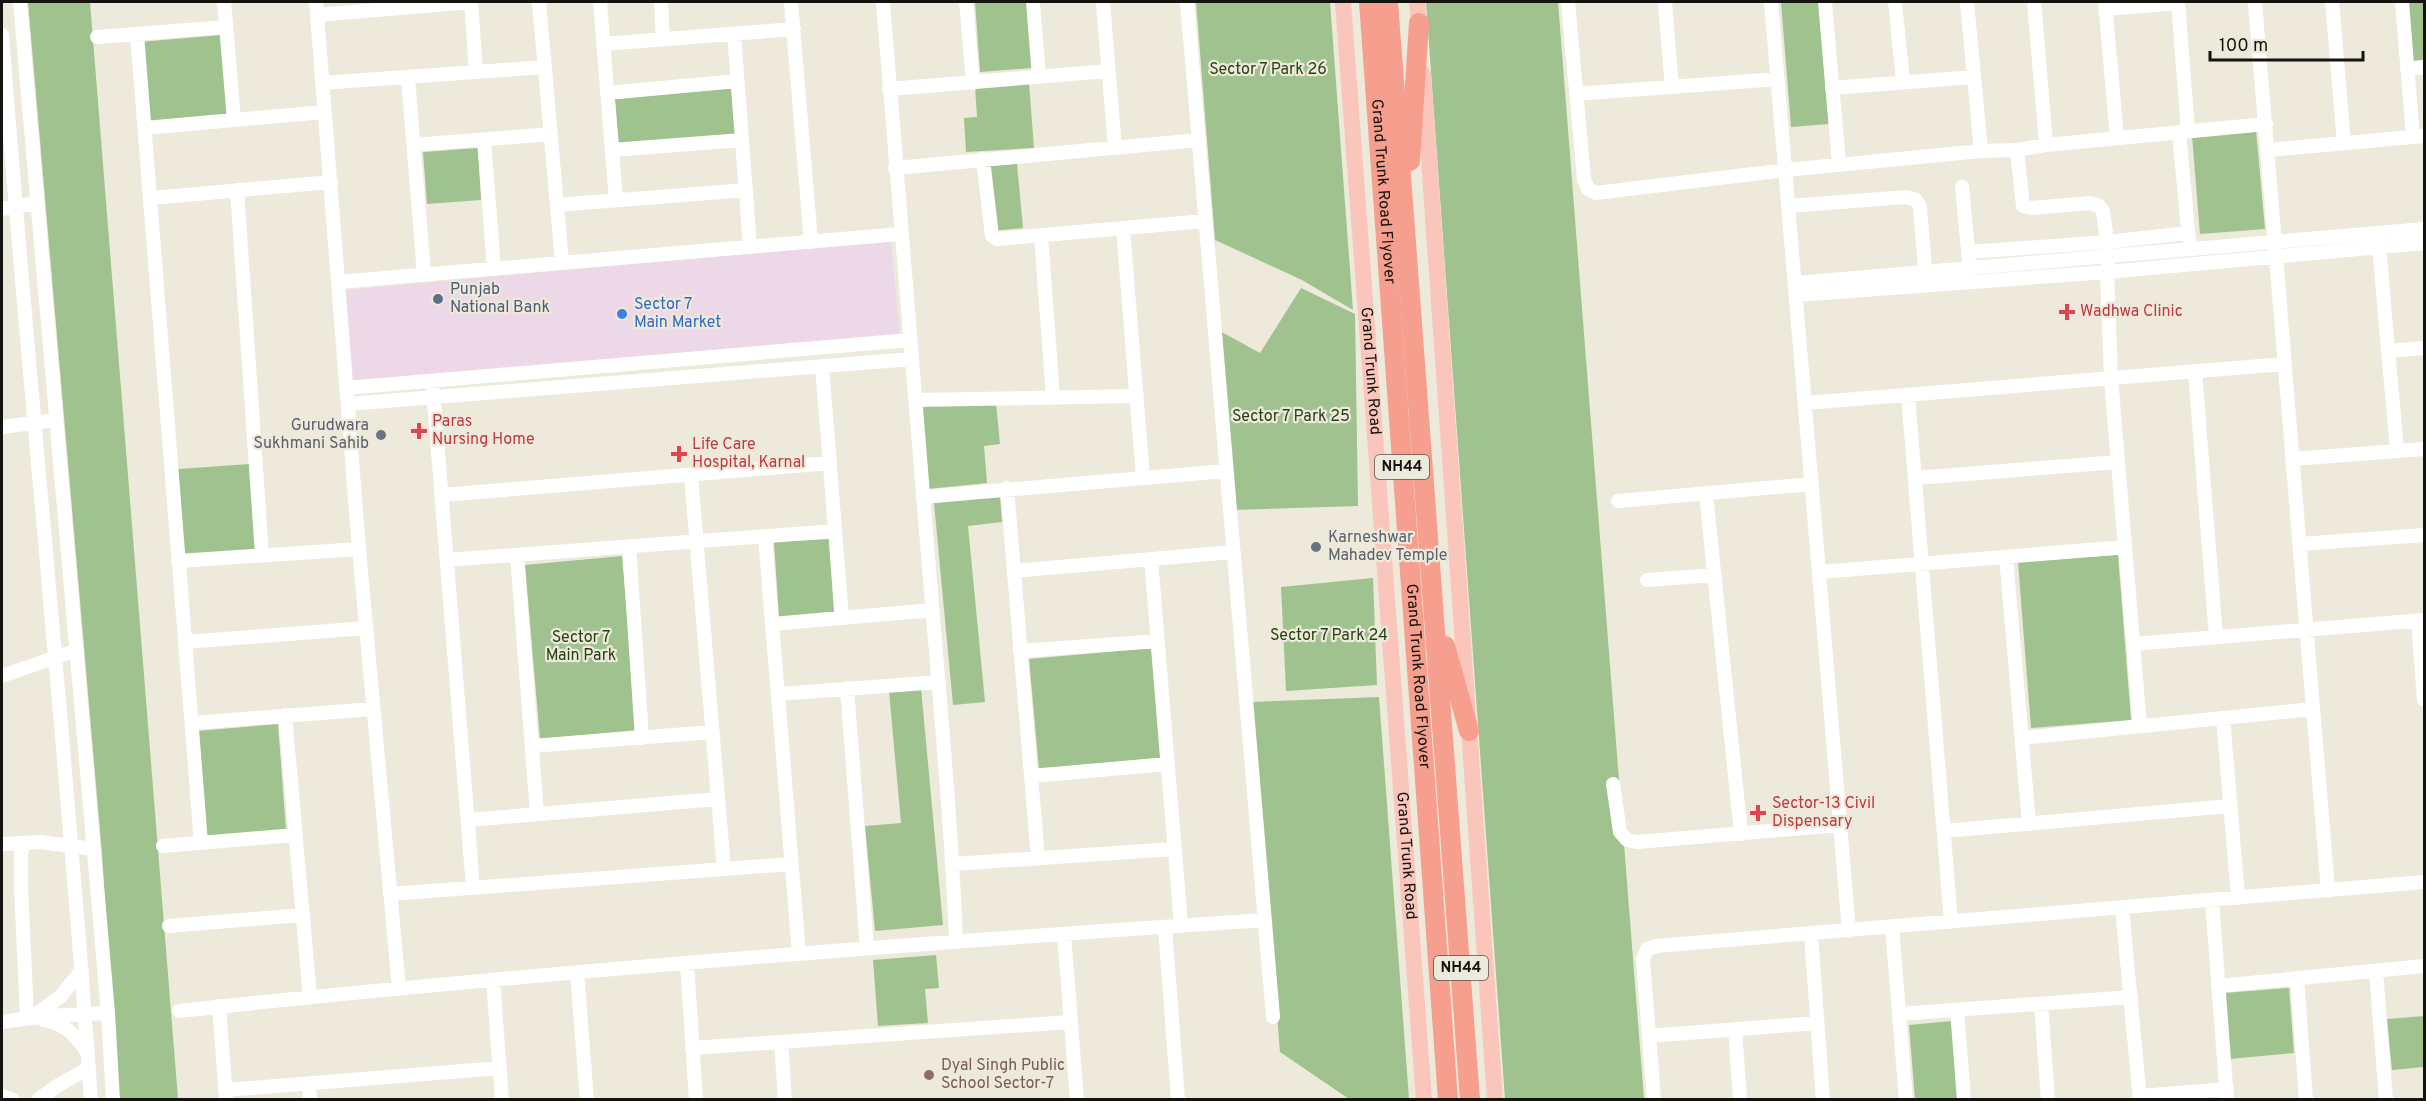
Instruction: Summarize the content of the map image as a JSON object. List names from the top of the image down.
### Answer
{
  "streets": {
    "highway": ["Grand Trunk Road Flyover", "NH44"],
    "main road": ["Grand Trunk Road"]
  },
  "crossings": [
    ["Grand Trunk Road Flyover", "NH44"]
  ],
  "parks": [
    "Sector 7 Park 26",
    "Sector 7 Park 25",
    "Sector 7 Park 24",
    "Sector 7 Main Park"
  ],
  "places": {
    "other": [
      "Punjab National Bank",
      "Sector 7 Main Market",
      "Gurudwara Sukhmani Sahib",
      "Karneshwar Mahadev Temple",
      "Dyal Singh Public School Sector-7"
    ],
    "health": [
      "Wadhwa Clinic",
      "Paras Nursing Home",
      "Life Care Hospital, Karnal",
      "Sector-13 Civil Dispensary"
    ]
  },
  "scale_bar": "100 m"
}
